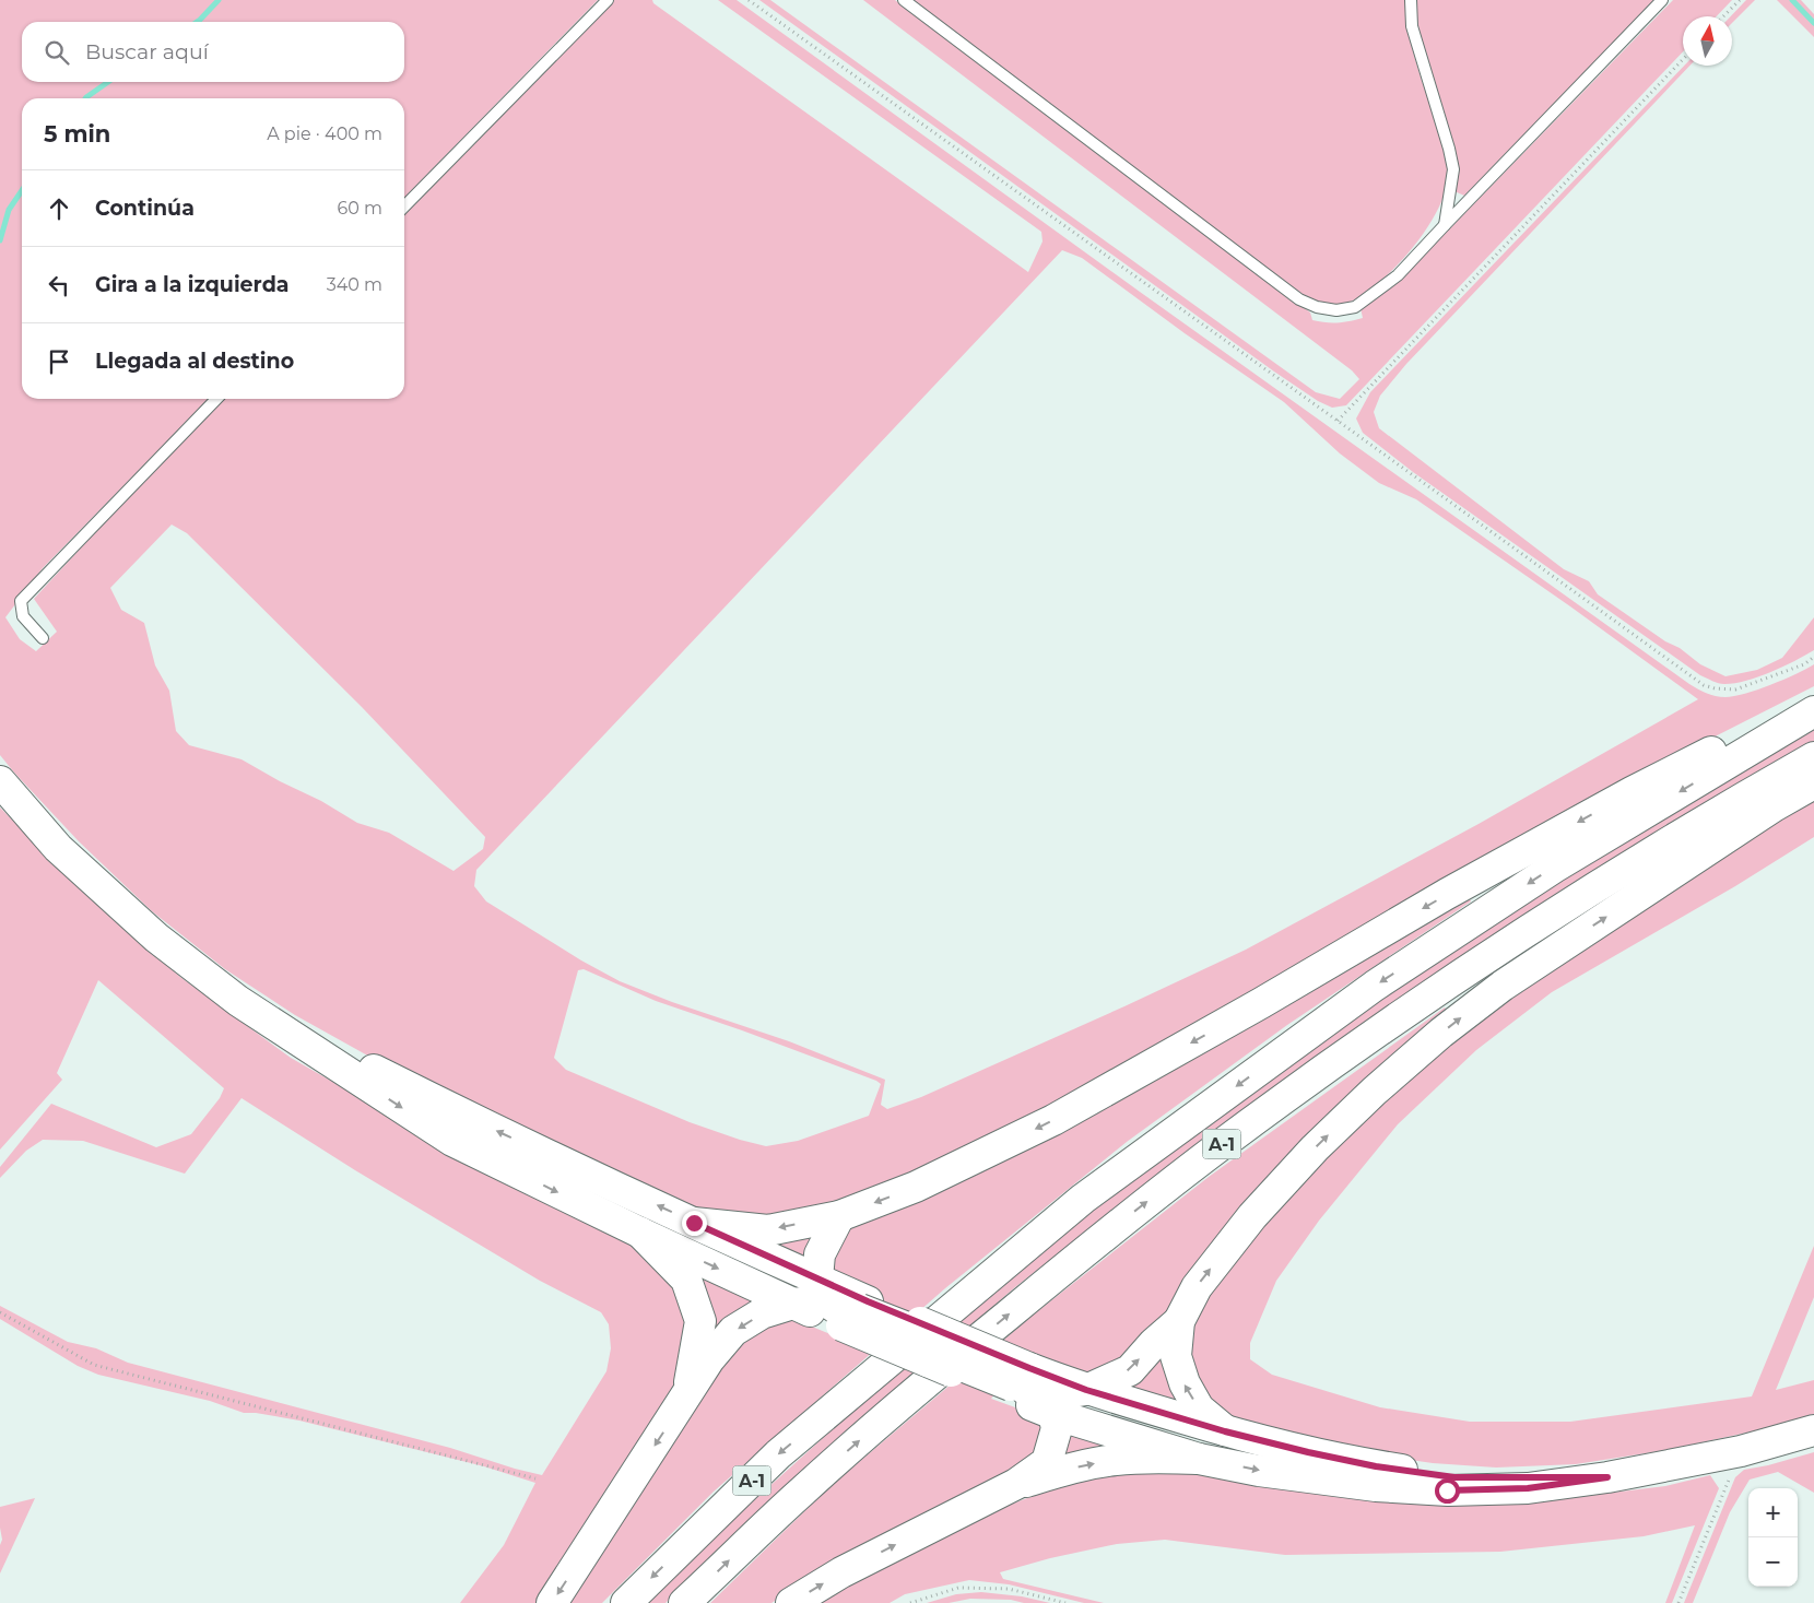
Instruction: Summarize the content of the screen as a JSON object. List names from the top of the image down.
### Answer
{
  "streets": {
    "main road": ["A-1"]
  },
  "north": "top",
  "page": {
    "search": "Buscar aquí",
    "heading": ["5 min", "A pie · 400 m"],
    "list": [
      ["Continúa", "60 m"],
      ["Gira a la izquierda", "340 m"],
      "Llegada al destino"
    ],
    "map_buttons": ["+", "−"]
  }
}
